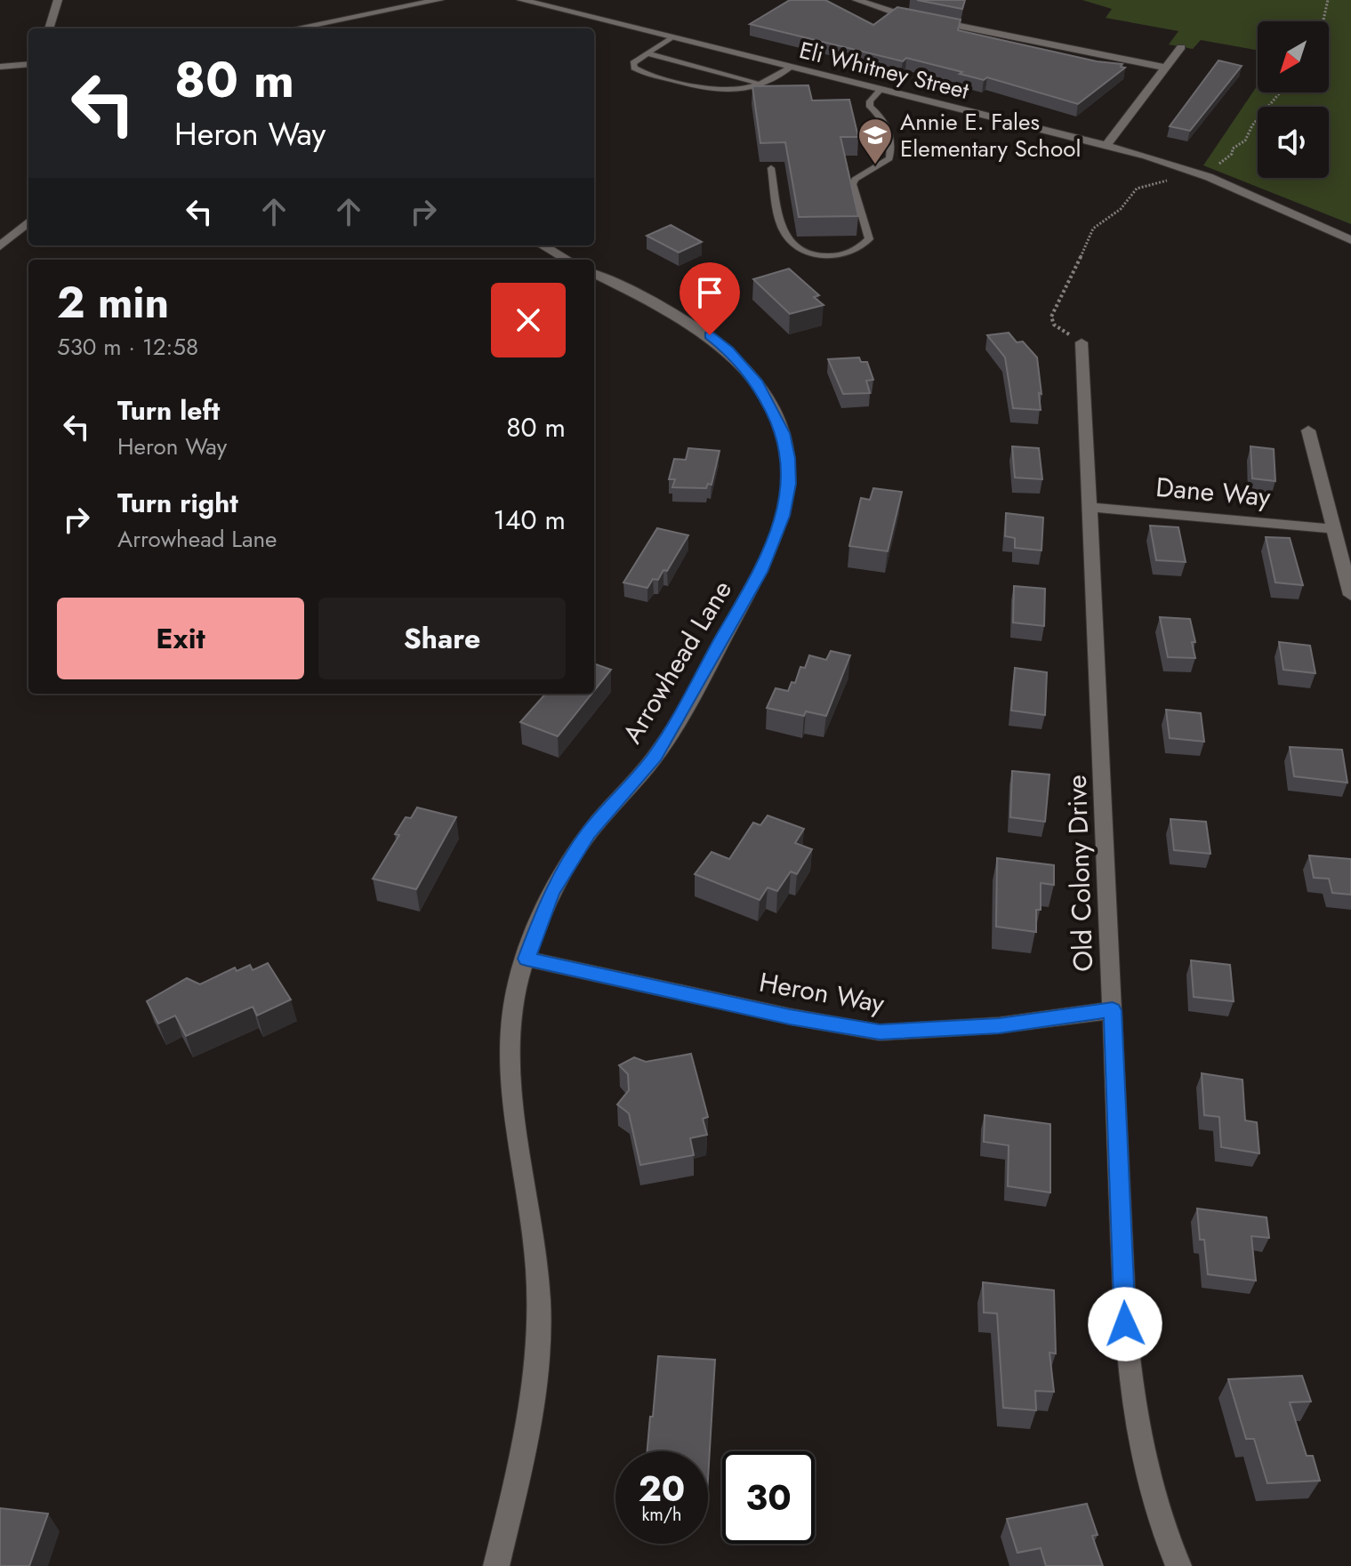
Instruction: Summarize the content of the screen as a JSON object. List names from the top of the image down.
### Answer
{
  "streets": {
    "street": [
      "Eli Whitney Street",
      "Dane Way",
      "Arrowhead Lane",
      "Old Colony Drive",
      "Heron Way"
    ]
  },
  "crossings": [
    ["Dane Way", "Old Colony Drive"],
    ["Arrowhead Lane", "Heron Way"],
    ["Old Colony Drive", "Heron Way"]
  ],
  "places": {
    "school or university": ["Annie E. Fales Elementary School"]
  },
  "north": "bottom left",
  "page": {
    "turn": ["80 m", "Heron Way"],
    "heading": ["2 min", "530 m · 12:58"],
    "list": [
      {
        "name": "Turn left",
        "note": "Heron Way",
        "value": "80 m"
      },
      {
        "name": "Turn right",
        "note": "Arrowhead Lane",
        "value": "140 m"
      }
    ],
    "buttons": ["Exit", "Share"],
    "speed": "20 km/h",
    "limit": "30"
  }
}
